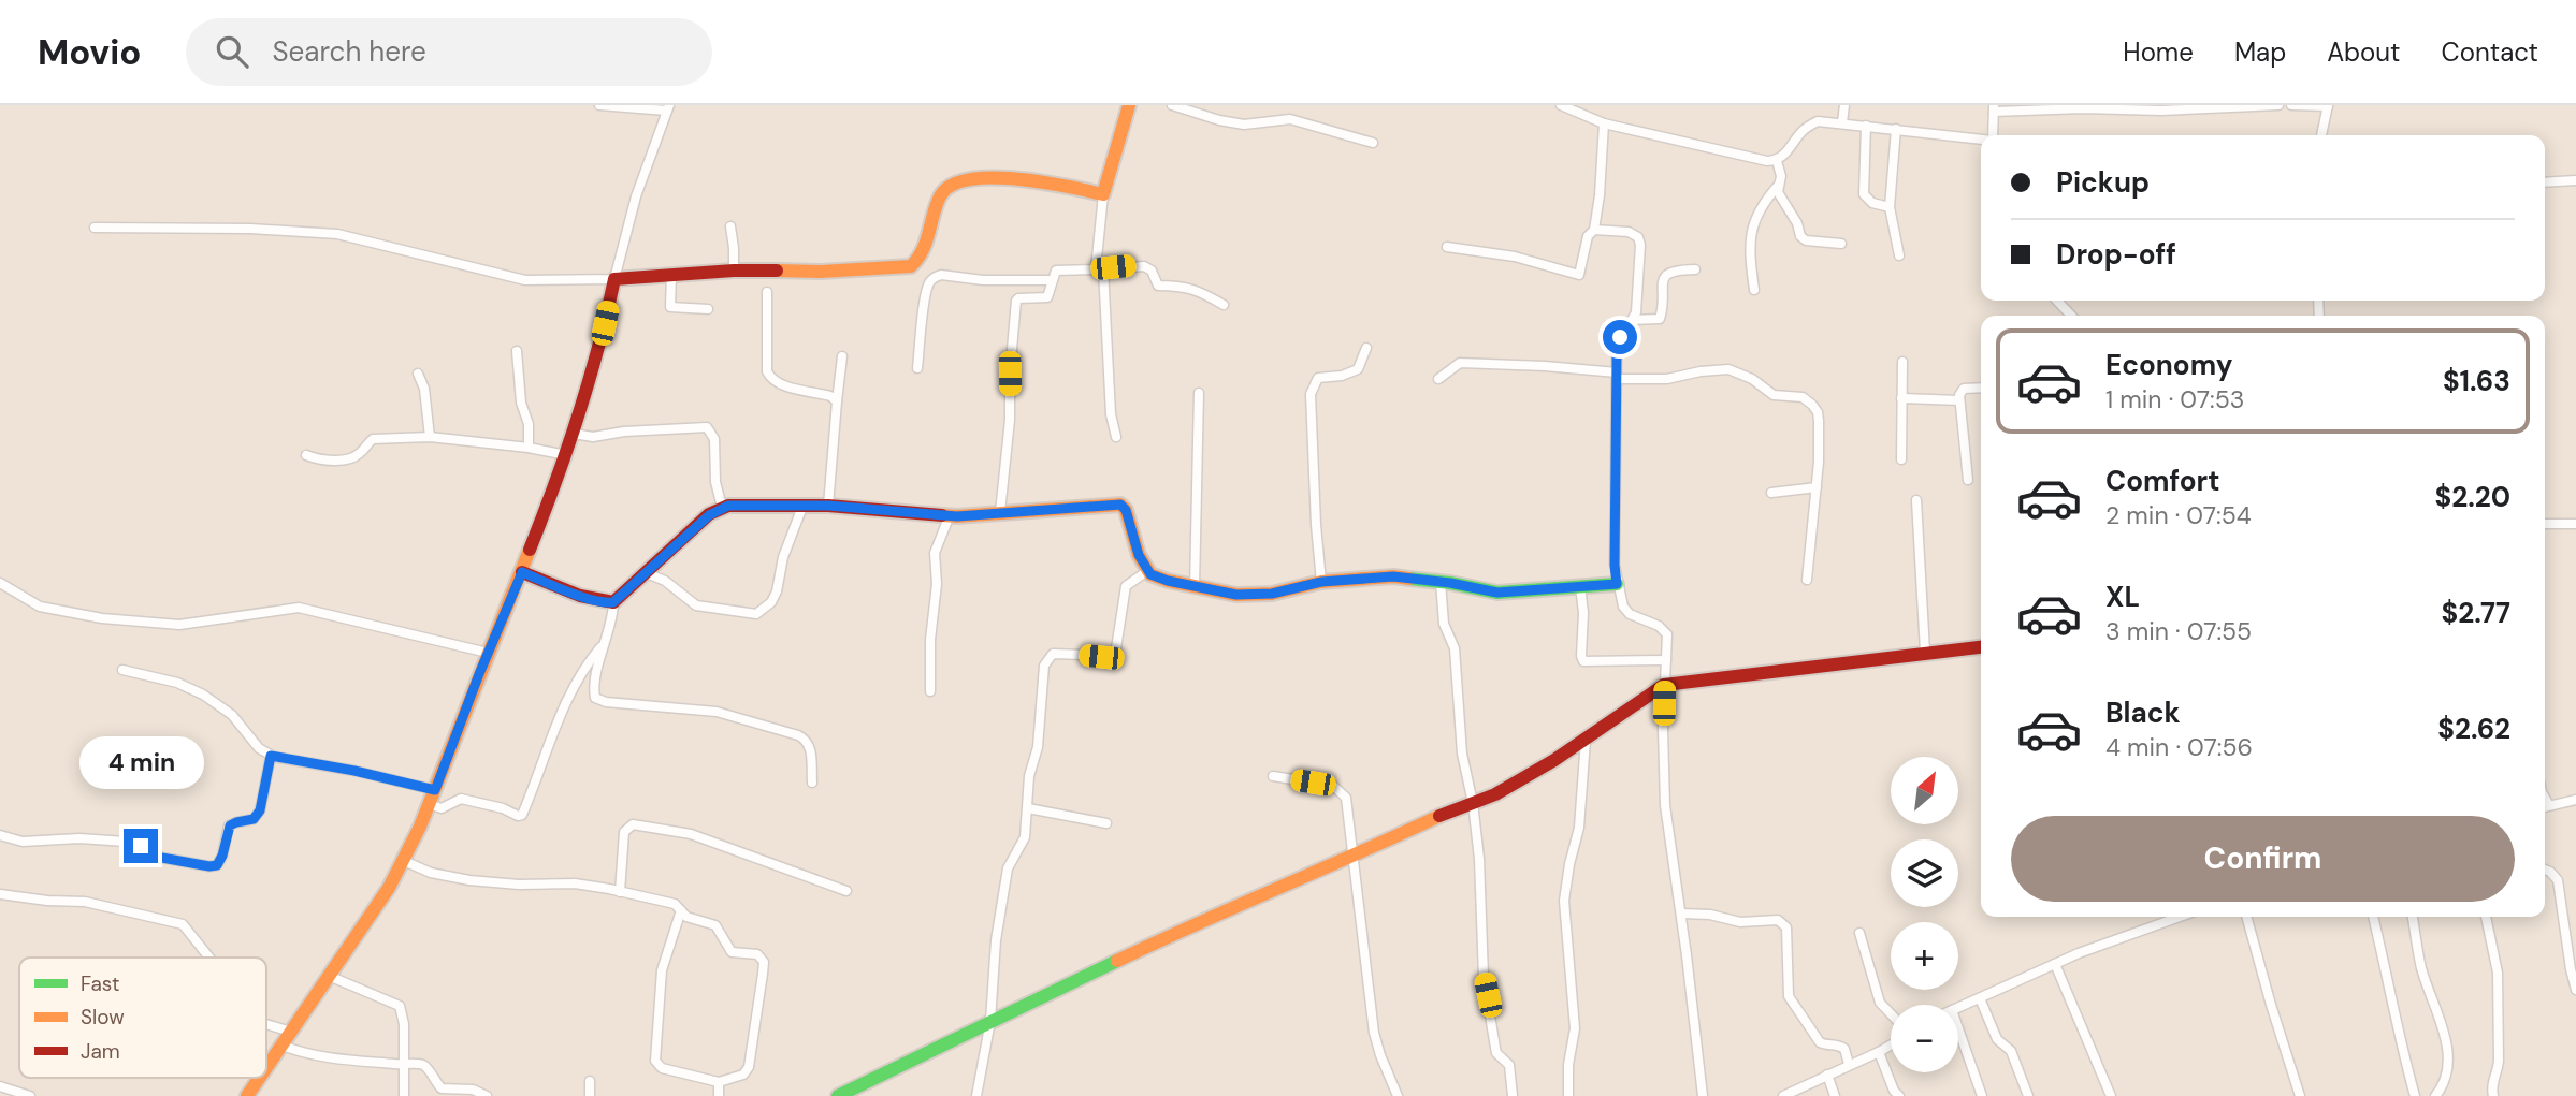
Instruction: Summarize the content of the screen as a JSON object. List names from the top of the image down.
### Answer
{
  "legend": ["Fast", "Slow", "Jam"],
  "north": "top right",
  "page": {
    "header": "Movio",
    "search": "Search here",
    "nav": [
      "Home",
      "Map",
      "About",
      "Contact"
    ],
    "banner": ["Pickup", "Drop-off"],
    "list": [
      {
        "name": "Economy",
        "note": "1 min · 07:53",
        "value": "$1.63"
      },
      {
        "name": "Comfort",
        "note": "2 min · 07:54",
        "value": "$2.20"
      },
      {
        "name": "XL",
        "note": "3 min · 07:55",
        "value": "$2.77"
      },
      {
        "name": "Black",
        "note": "4 min · 07:56",
        "value": "$2.62"
      }
    ],
    "bubble": "4 min",
    "map_buttons": ["+", "−"],
    "buttons": "Confirm"
  }
}
